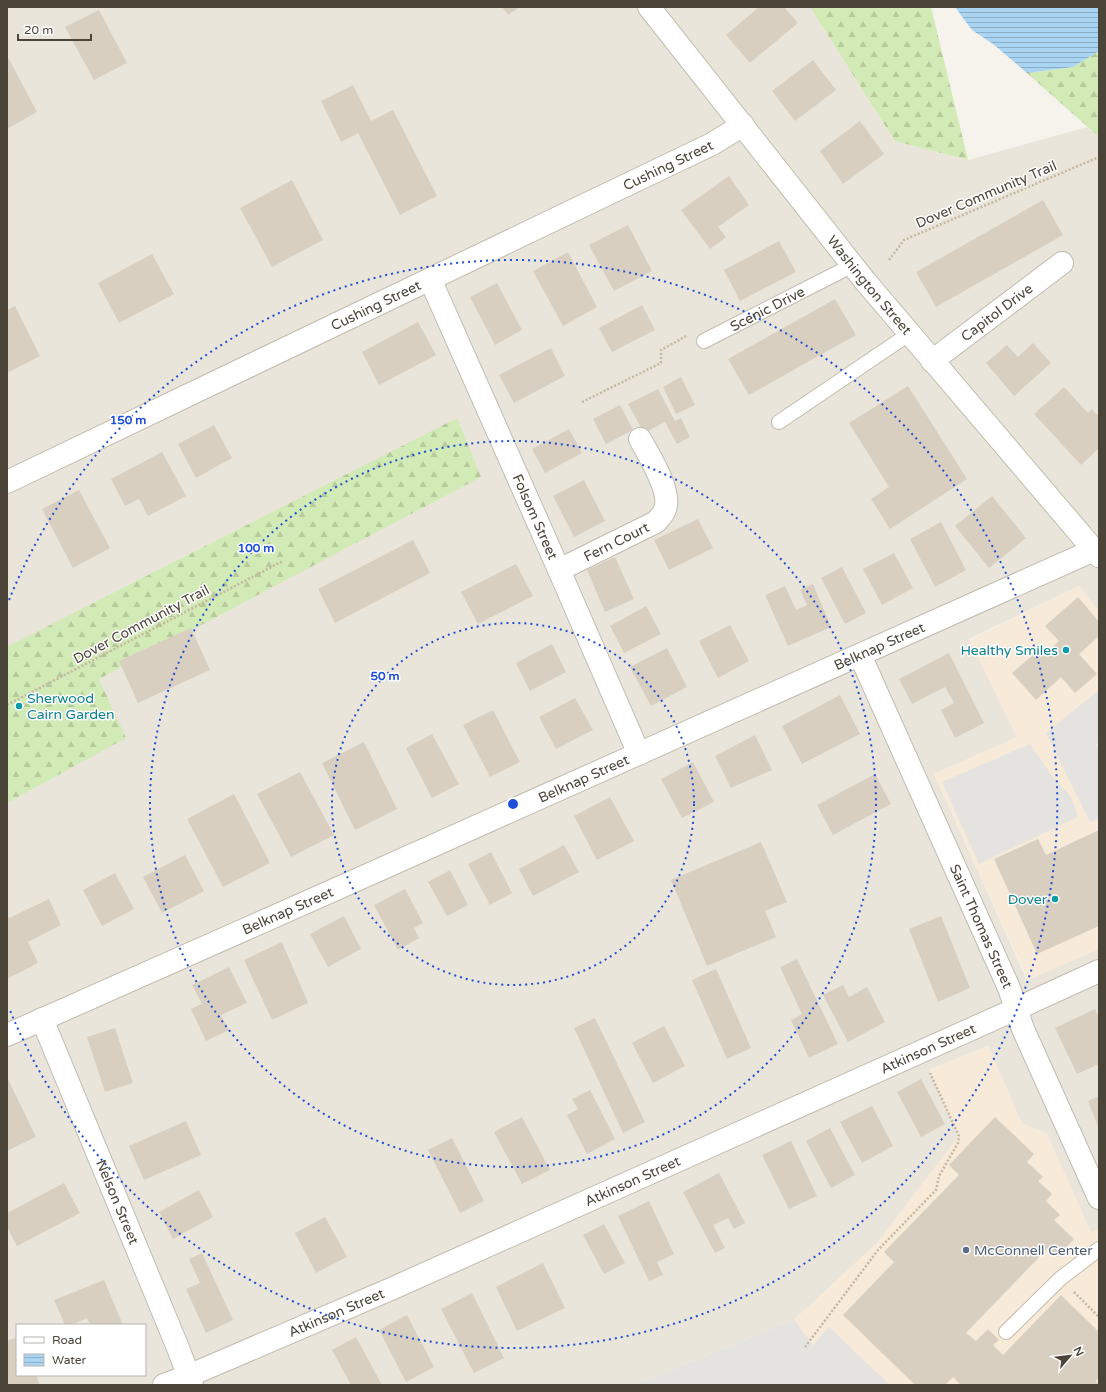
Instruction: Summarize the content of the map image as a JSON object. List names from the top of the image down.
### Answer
{
  "streets": {
    "street": [
      "Cushing Street",
      "Washington Street",
      "Capitol Drive",
      "Folsom Street",
      "Fern Court",
      "Belknap Street",
      "Saint Thomas Street",
      "Atkinson Street",
      "Nelson Street"
    ],
    "lane": ["Scenic Drive"],
    "path": ["Dover Community Trail"]
  },
  "crossings": [
    ["Cushing Street", "Washington Street"],
    ["Cushing Street", "Folsom Street"],
    ["Washington Street", "Scenic Drive"],
    ["Washington Street", "Capitol Drive"],
    ["Washington Street", "Belknap Street"],
    ["Folsom Street", "Fern Court"],
    ["Folsom Street", "Belknap Street"],
    ["Belknap Street", "Saint Thomas Street"],
    ["Belknap Street", "Nelson Street"],
    ["Saint Thomas Street", "Atkinson Street"],
    ["Atkinson Street", "Nelson Street"]
  ],
  "places": [
    "Healthy Smiles",
    "Sherwood Cairn Garden",
    "Dover",
    "McConnell Center"
  ],
  "legend": ["Road", "Water"],
  "scale_bar": "20 m",
  "north": "top right",
  "rings": ["150 m", "100 m", "50 m"]
}
